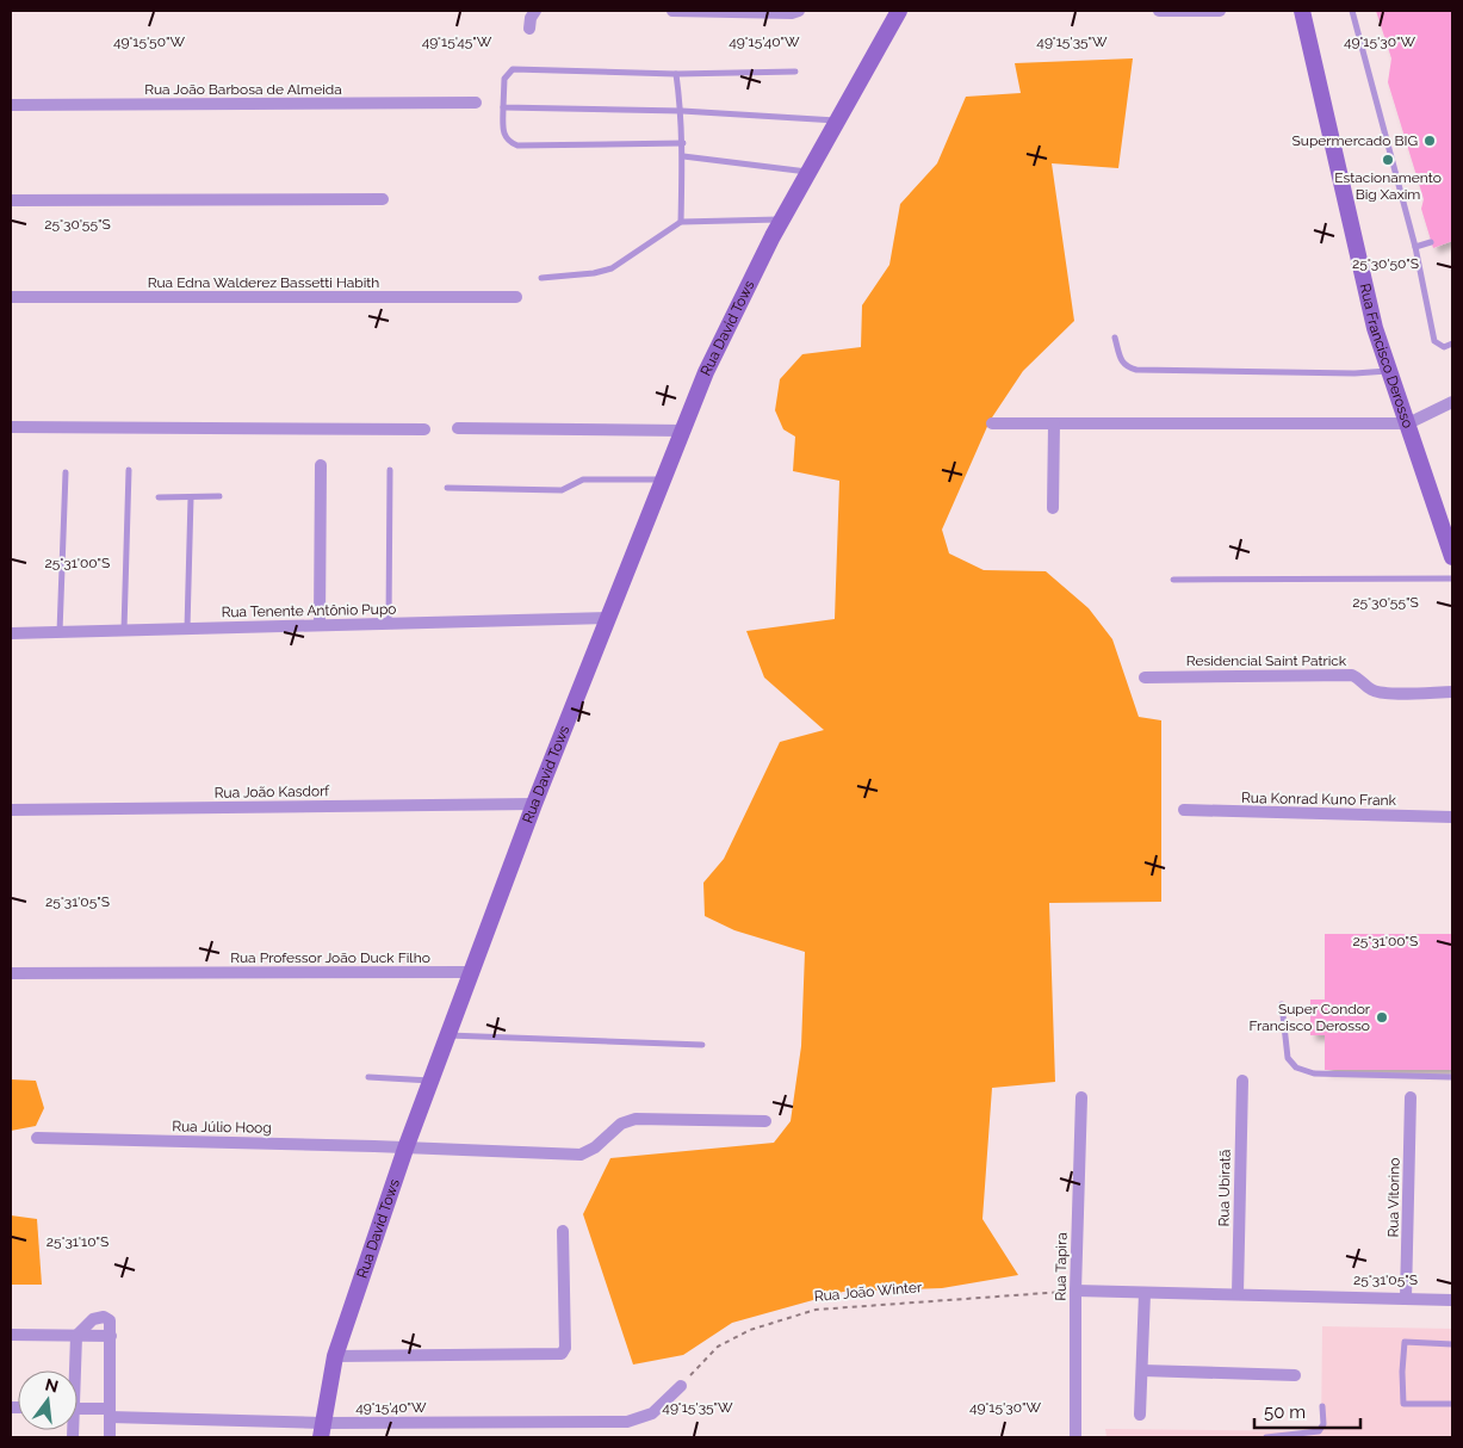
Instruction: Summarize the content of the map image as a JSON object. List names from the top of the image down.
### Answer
{
  "streets": {
    "street": [
      "Rua João Barbosa de Almeida",
      "Rua Edna Walderez Bassetti Habith",
      "Rua David Tows",
      "Rua Francisco Derosso",
      "Rua Tenente Antônio Pupo",
      "Residencial Saint Patrick",
      "Rua João Kasdorf",
      "Rua Konrad Kuno Frank",
      "Rua Professor João Duck Filho",
      "Rua Júlio Hoog",
      "Rua Ubiratã",
      "Rua Vitorino",
      "Rua Tapira"
    ],
    "path": ["Rua João Winter"]
  },
  "crossings": [
    ["Rua David Tows", "Rua Tenente Antônio Pupo"],
    ["Rua David Tows", "Rua João Kasdorf"],
    ["Rua David Tows", "Rua Professor João Duck Filho"],
    ["Rua David Tows", "Rua Júlio Hoog"],
    ["Rua Tapira", "Rua João Winter"]
  ],
  "places": ["Supermercado BIG", "Estacionamento Big Xaxim", "Super Condor Francisco Derosso"],
  "scale_bar": "50 m",
  "north": "top",
  "coordinates": [
    "49°15'50\"W",
    "49°15'45\"W",
    "49°15'40\"W",
    "49°15'35\"W",
    "49°15'30\"W",
    "25°30'55\"S",
    "25°30'50\"S",
    "25°31'00\"S",
    "25°31'05\"S",
    "25°31'10\"S"
  ]
}
